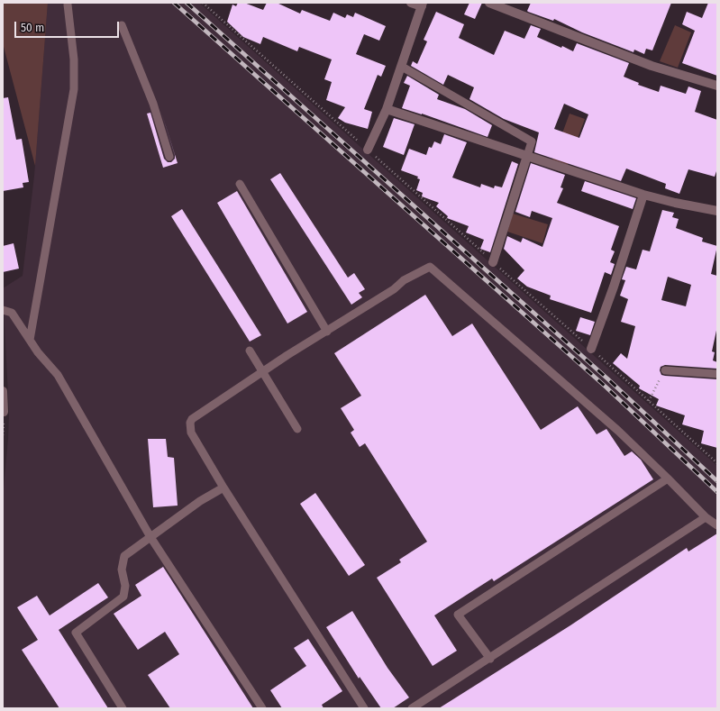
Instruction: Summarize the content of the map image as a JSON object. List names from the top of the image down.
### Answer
{
  "scale_bar": "50 m"
}
